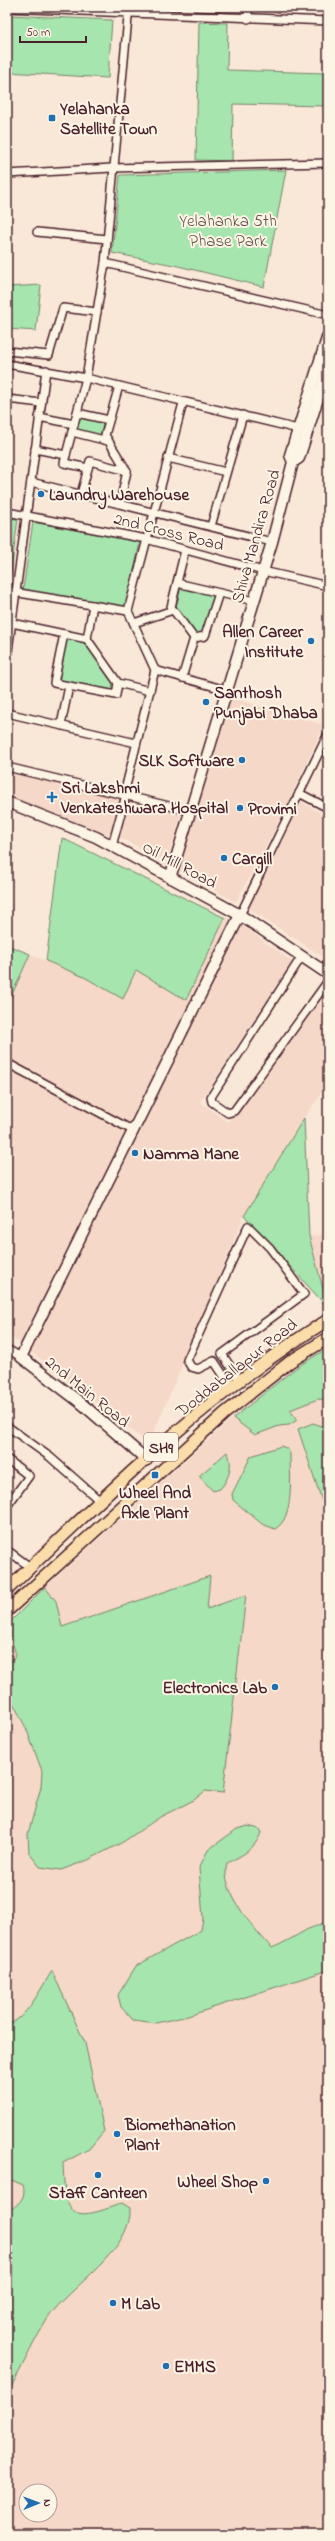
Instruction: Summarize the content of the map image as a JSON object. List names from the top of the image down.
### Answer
{
  "streets": {
    "main road": ["Doddaballapur Road", "SH9"],
    "street": [
      "2nd Cross Road",
      "Shiva Mandira Road",
      "Oil Mill Road",
      "2nd Main Road"
    ]
  },
  "crossings": [
    ["2nd Cross Road", "Shiva Mandira Road"],
    ["Shiva Mandira Road", "Oil Mill Road"],
    ["Doddaballapur Road", "2nd Main Road"]
  ],
  "parks": ["Yelahanka 5th Phase Park"],
  "places": {
    "transit": ["Yelahanka Satellite Town", "Wheel And Axle Plant"],
    "other": [
      "Laundry Warehouse",
      "Allen Career Institute",
      "Santhosh Punjabi Dhaba",
      "SLK Software",
      "Provimi",
      "Cargill",
      "Namma Mane",
      "Electronics Lab",
      "Biomethanation Plant",
      "Staff Canteen",
      "Wheel Shop",
      "M Lab",
      "EMMS"
    ],
    "health": ["Sri Lakshmi Venkateshwara Hospital"]
  },
  "scale_bar": "50 m",
  "north": "right"
}
